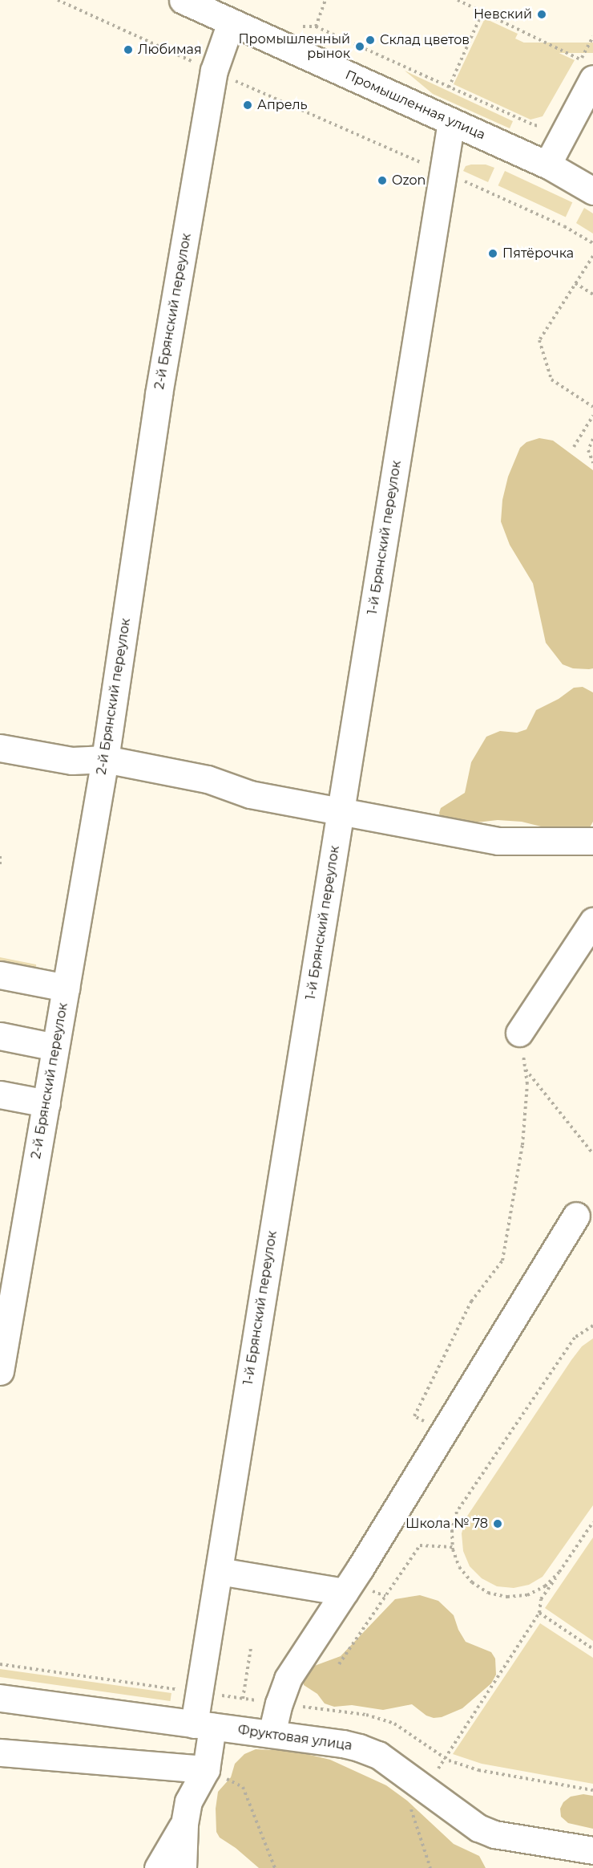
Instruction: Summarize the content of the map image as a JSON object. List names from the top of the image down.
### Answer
{
  "streets": {
    "street": [
      "Промышленная улица",
      "2-й Брянский переулок",
      "1-й Брянский переулок",
      "Фруктовая улица"
    ]
  },
  "crossings": [
    ["Промышленная улица", "2-й Брянский переулок"],
    ["Промышленная улица", "1-й Брянский переулок"],
    ["1-й Брянский переулок", "Фруктовая улица"]
  ],
  "places": [
    "Невский",
    "Склад цветов",
    "Промышленный рынок",
    "Любимая",
    "Апрель",
    "Ozon",
    "Пятёрочка",
    "Школа № 78"
  ]
}
